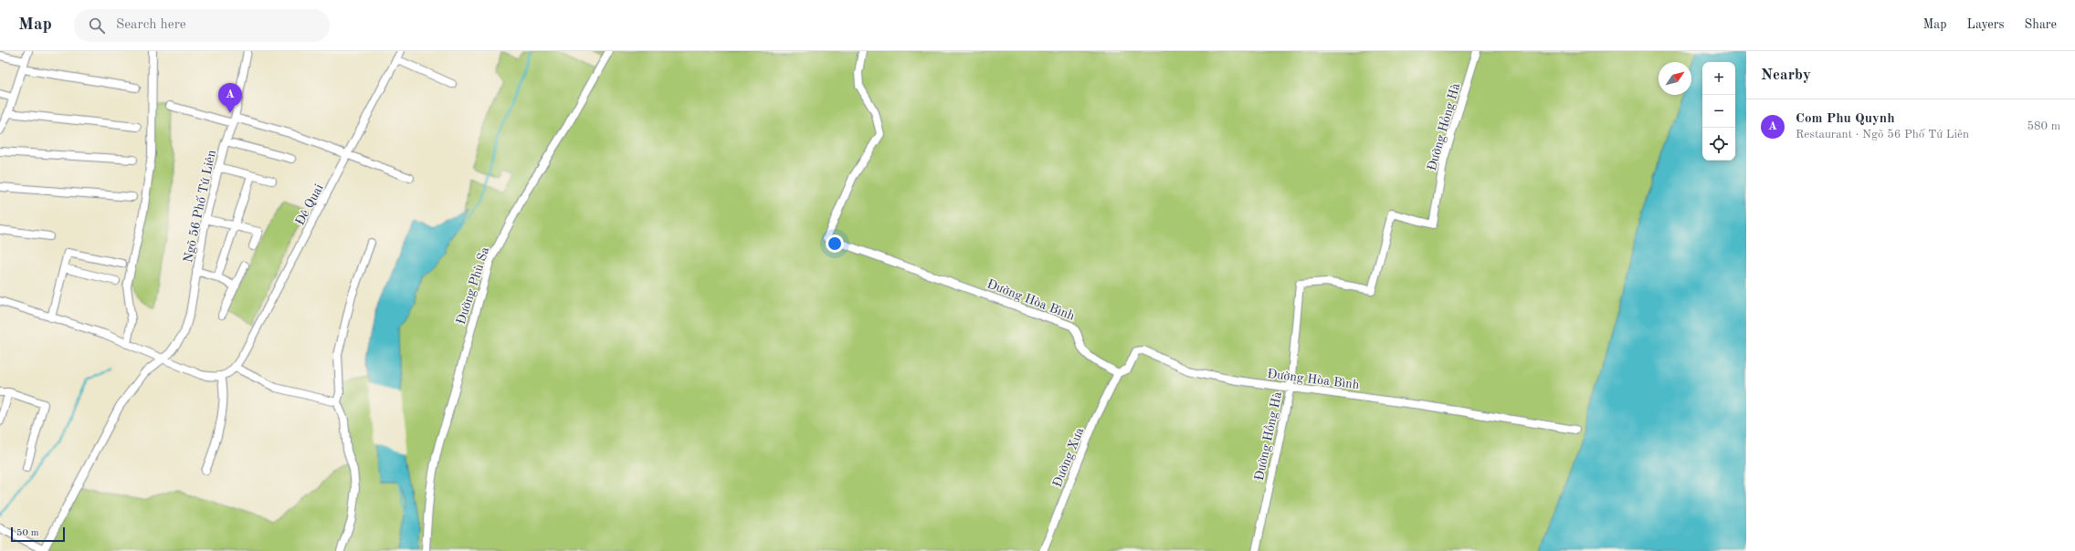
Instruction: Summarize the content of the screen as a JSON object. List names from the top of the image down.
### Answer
{
  "streets": {
    "street": [
      "Đường Hồng Hà",
      "Đê Quai",
      "Ngõ 56 Phố Tứ Liên",
      "Đường Phù Sa",
      "Đường Hòa Bình",
      "Đường Xưa"
    ]
  },
  "crossings": [
    ["Đường Hồng Hà", "Đường Hòa Bình"],
    ["Đường Hòa Bình", "Đường Xưa"]
  ],
  "scale_bar": "50 m",
  "north": "top right",
  "page": {
    "header": "Map",
    "search": "Search here",
    "nav": ["Map", "Layers", "Share"],
    "heading": "Nearby",
    "map_buttons": ["+", "−"],
    "pins": "A",
    "list": [
      {
        "mark": "A",
        "name": "Com Phu Quynh",
        "note": "Restaurant · Ngõ 56 Phố Tứ Liên",
        "value": "580 m"
      }
    ],
    "scale": "50 m"
  }
}
